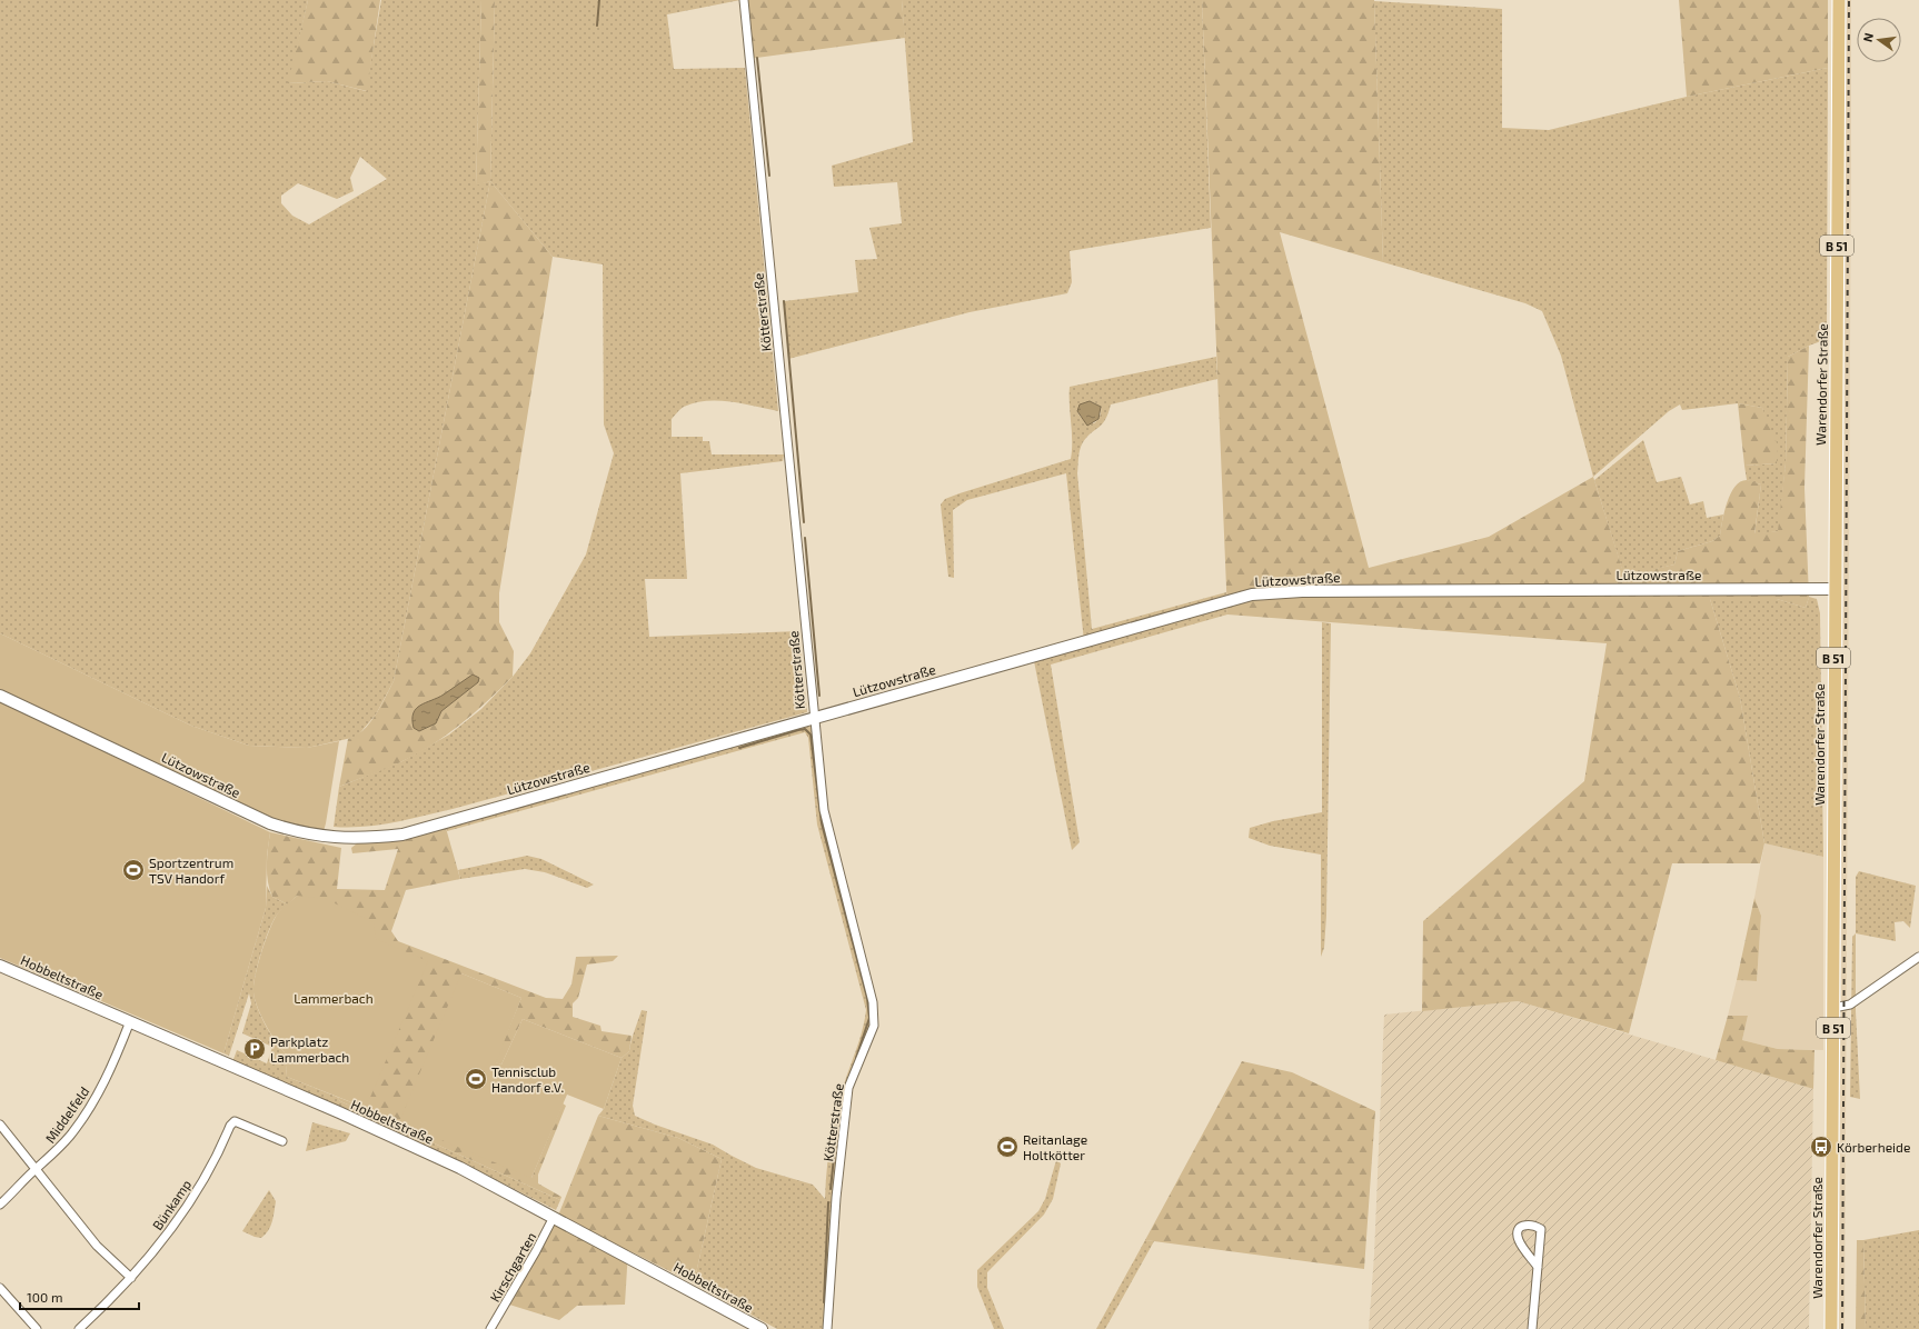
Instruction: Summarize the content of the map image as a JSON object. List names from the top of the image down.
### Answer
{
  "streets": {
    "main road": ["B 51", "Warendorfer Straße"],
    "street": [
      "Kötterstraße",
      "Lützowstraße",
      "Hobbeltstraße",
      "Middelfeld",
      "Bünkamp",
      "Kirschgarten"
    ]
  },
  "crossings": [
    ["Kötterstraße", "Lützowstraße"],
    ["Warendorfer Straße", "Lützowstraße"],
    ["Hobbeltstraße", "Middelfeld"],
    ["Hobbeltstraße", "Kirschgarten"]
  ],
  "parks": ["Lammerbach"],
  "places": {
    "sports": ["Sportzentrum TSV Handorf", "Tennisclub Handorf e.V.", "Reitanlage Holtkötter"],
    "parking": ["Parkplatz Lammerbach"],
    "bus stop": ["Körberheide"]
  },
  "scale_bar": "100 m",
  "north": "left"
}
